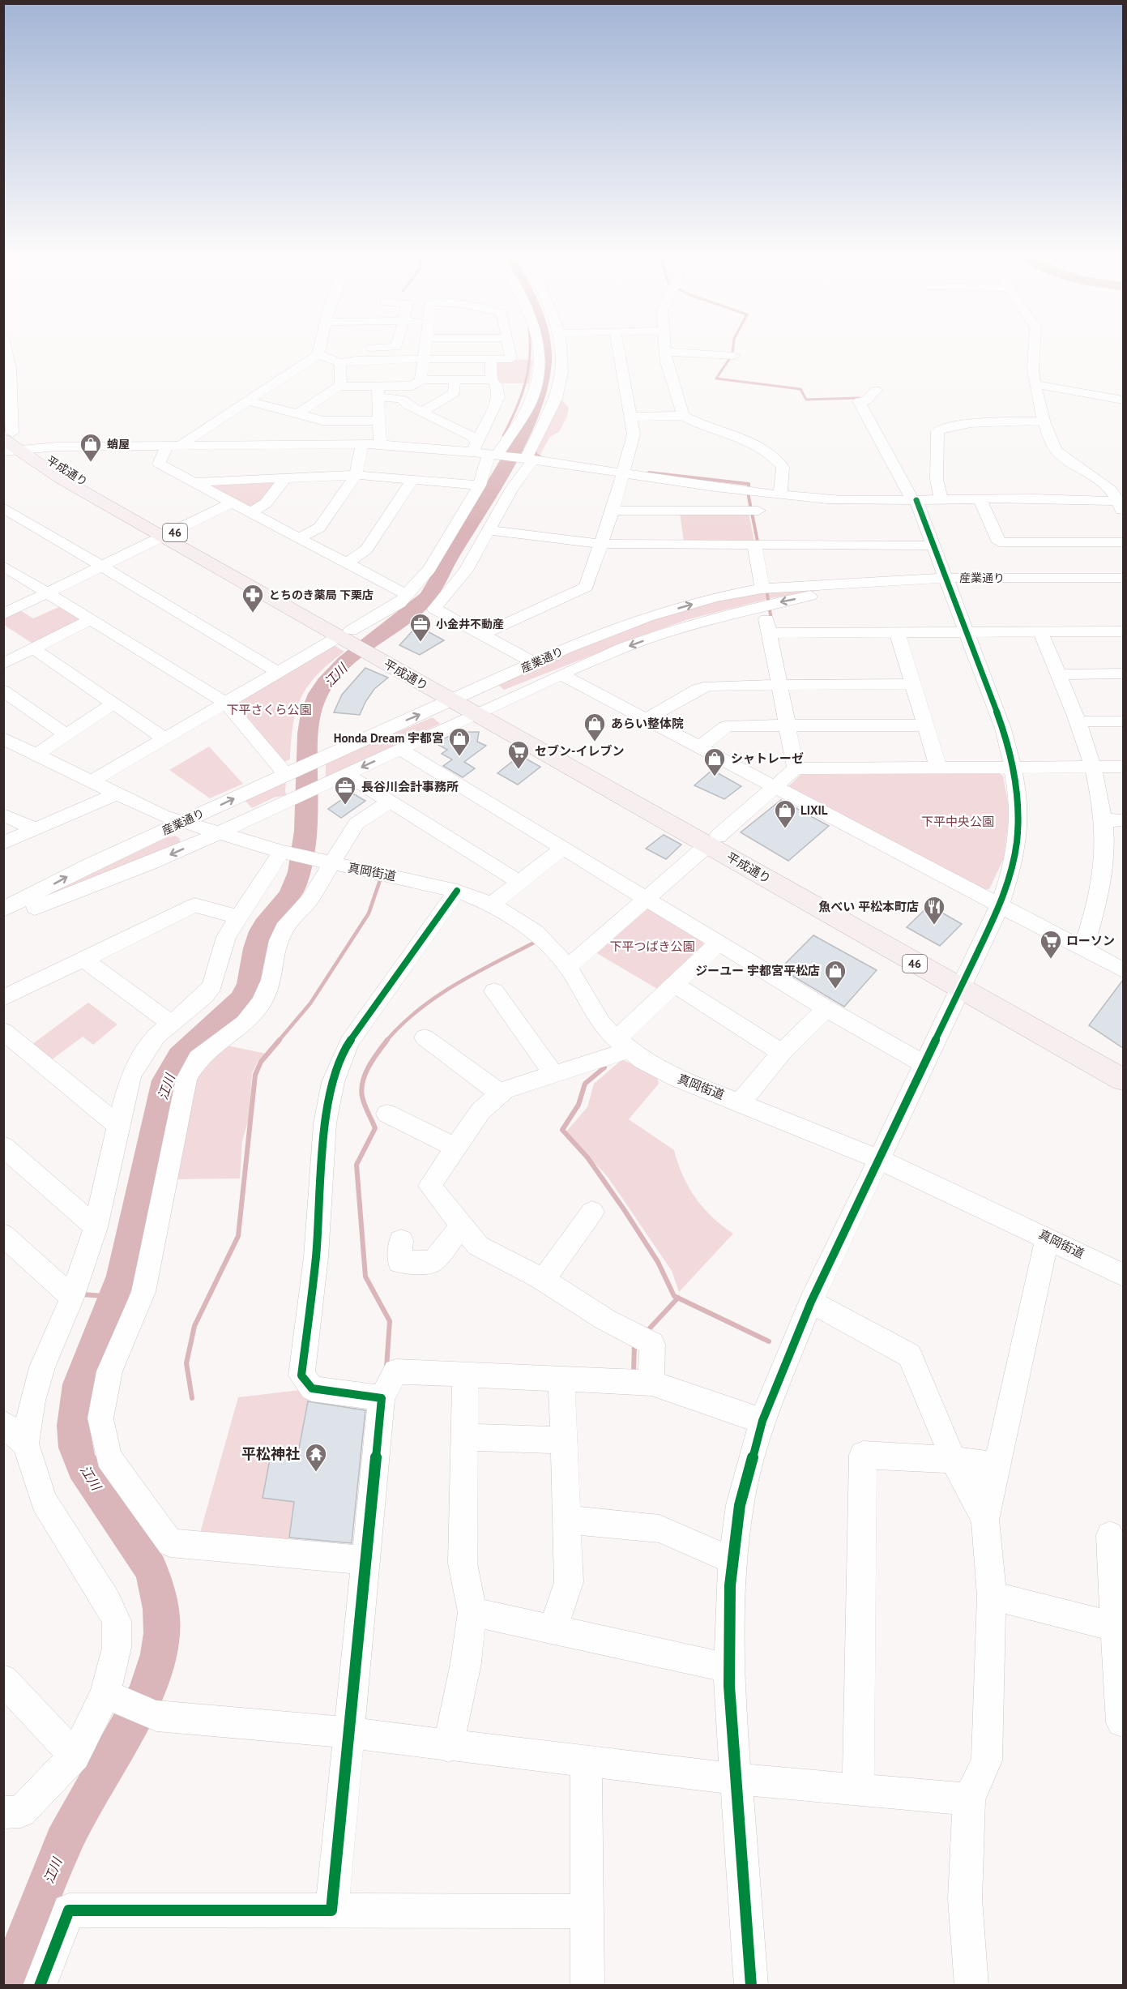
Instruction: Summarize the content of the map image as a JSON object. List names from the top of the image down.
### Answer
{
  "streets": {
    "main road": ["平成通り", "46"],
    "street": ["産業通り", "真岡街道"]
  },
  "crossings": [
    ["平成通り", "46"],
    ["平成通り", "産業通り"]
  ],
  "water": ["江川"],
  "parks": ["下平さくら公園", "下平中央公園", "下平つばき公園"],
  "places": {
    "shop": [
      "蛸屋",
      "あらい整体院",
      "Honda Dream 宇都宮",
      "シャトレーゼ",
      "LIXIL",
      "ジーユー 宇都宮平松店"
    ],
    "pharmacy": ["とちのき薬局 下栗店"],
    "office": ["小金井不動産", "長谷川会計事務所"],
    "supermarket": ["セブン-イレブン", "ローソン"],
    "restaurant": ["魚べい 平松本町店"],
    "temple": ["平松神社"]
  }
}
